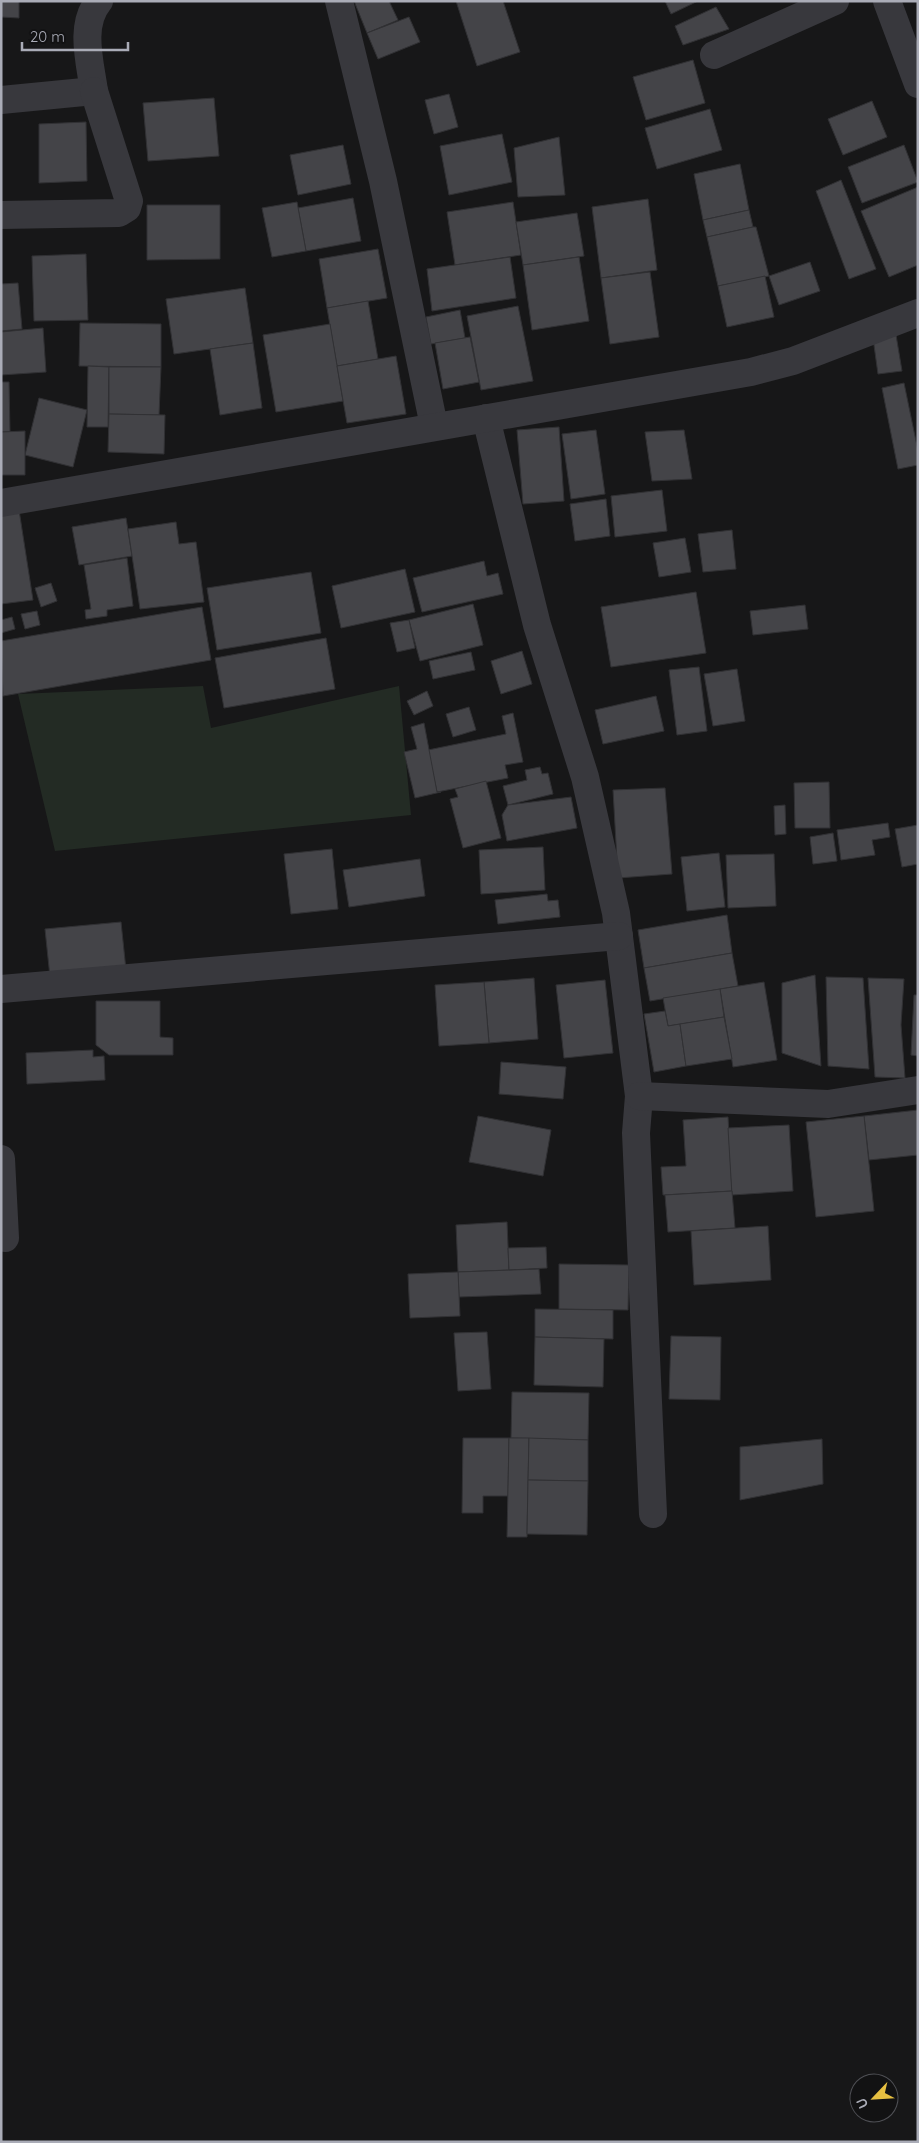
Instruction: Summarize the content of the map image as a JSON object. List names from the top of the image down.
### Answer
{
  "scale_bar": "20 m",
  "north": "bottom left"
}
